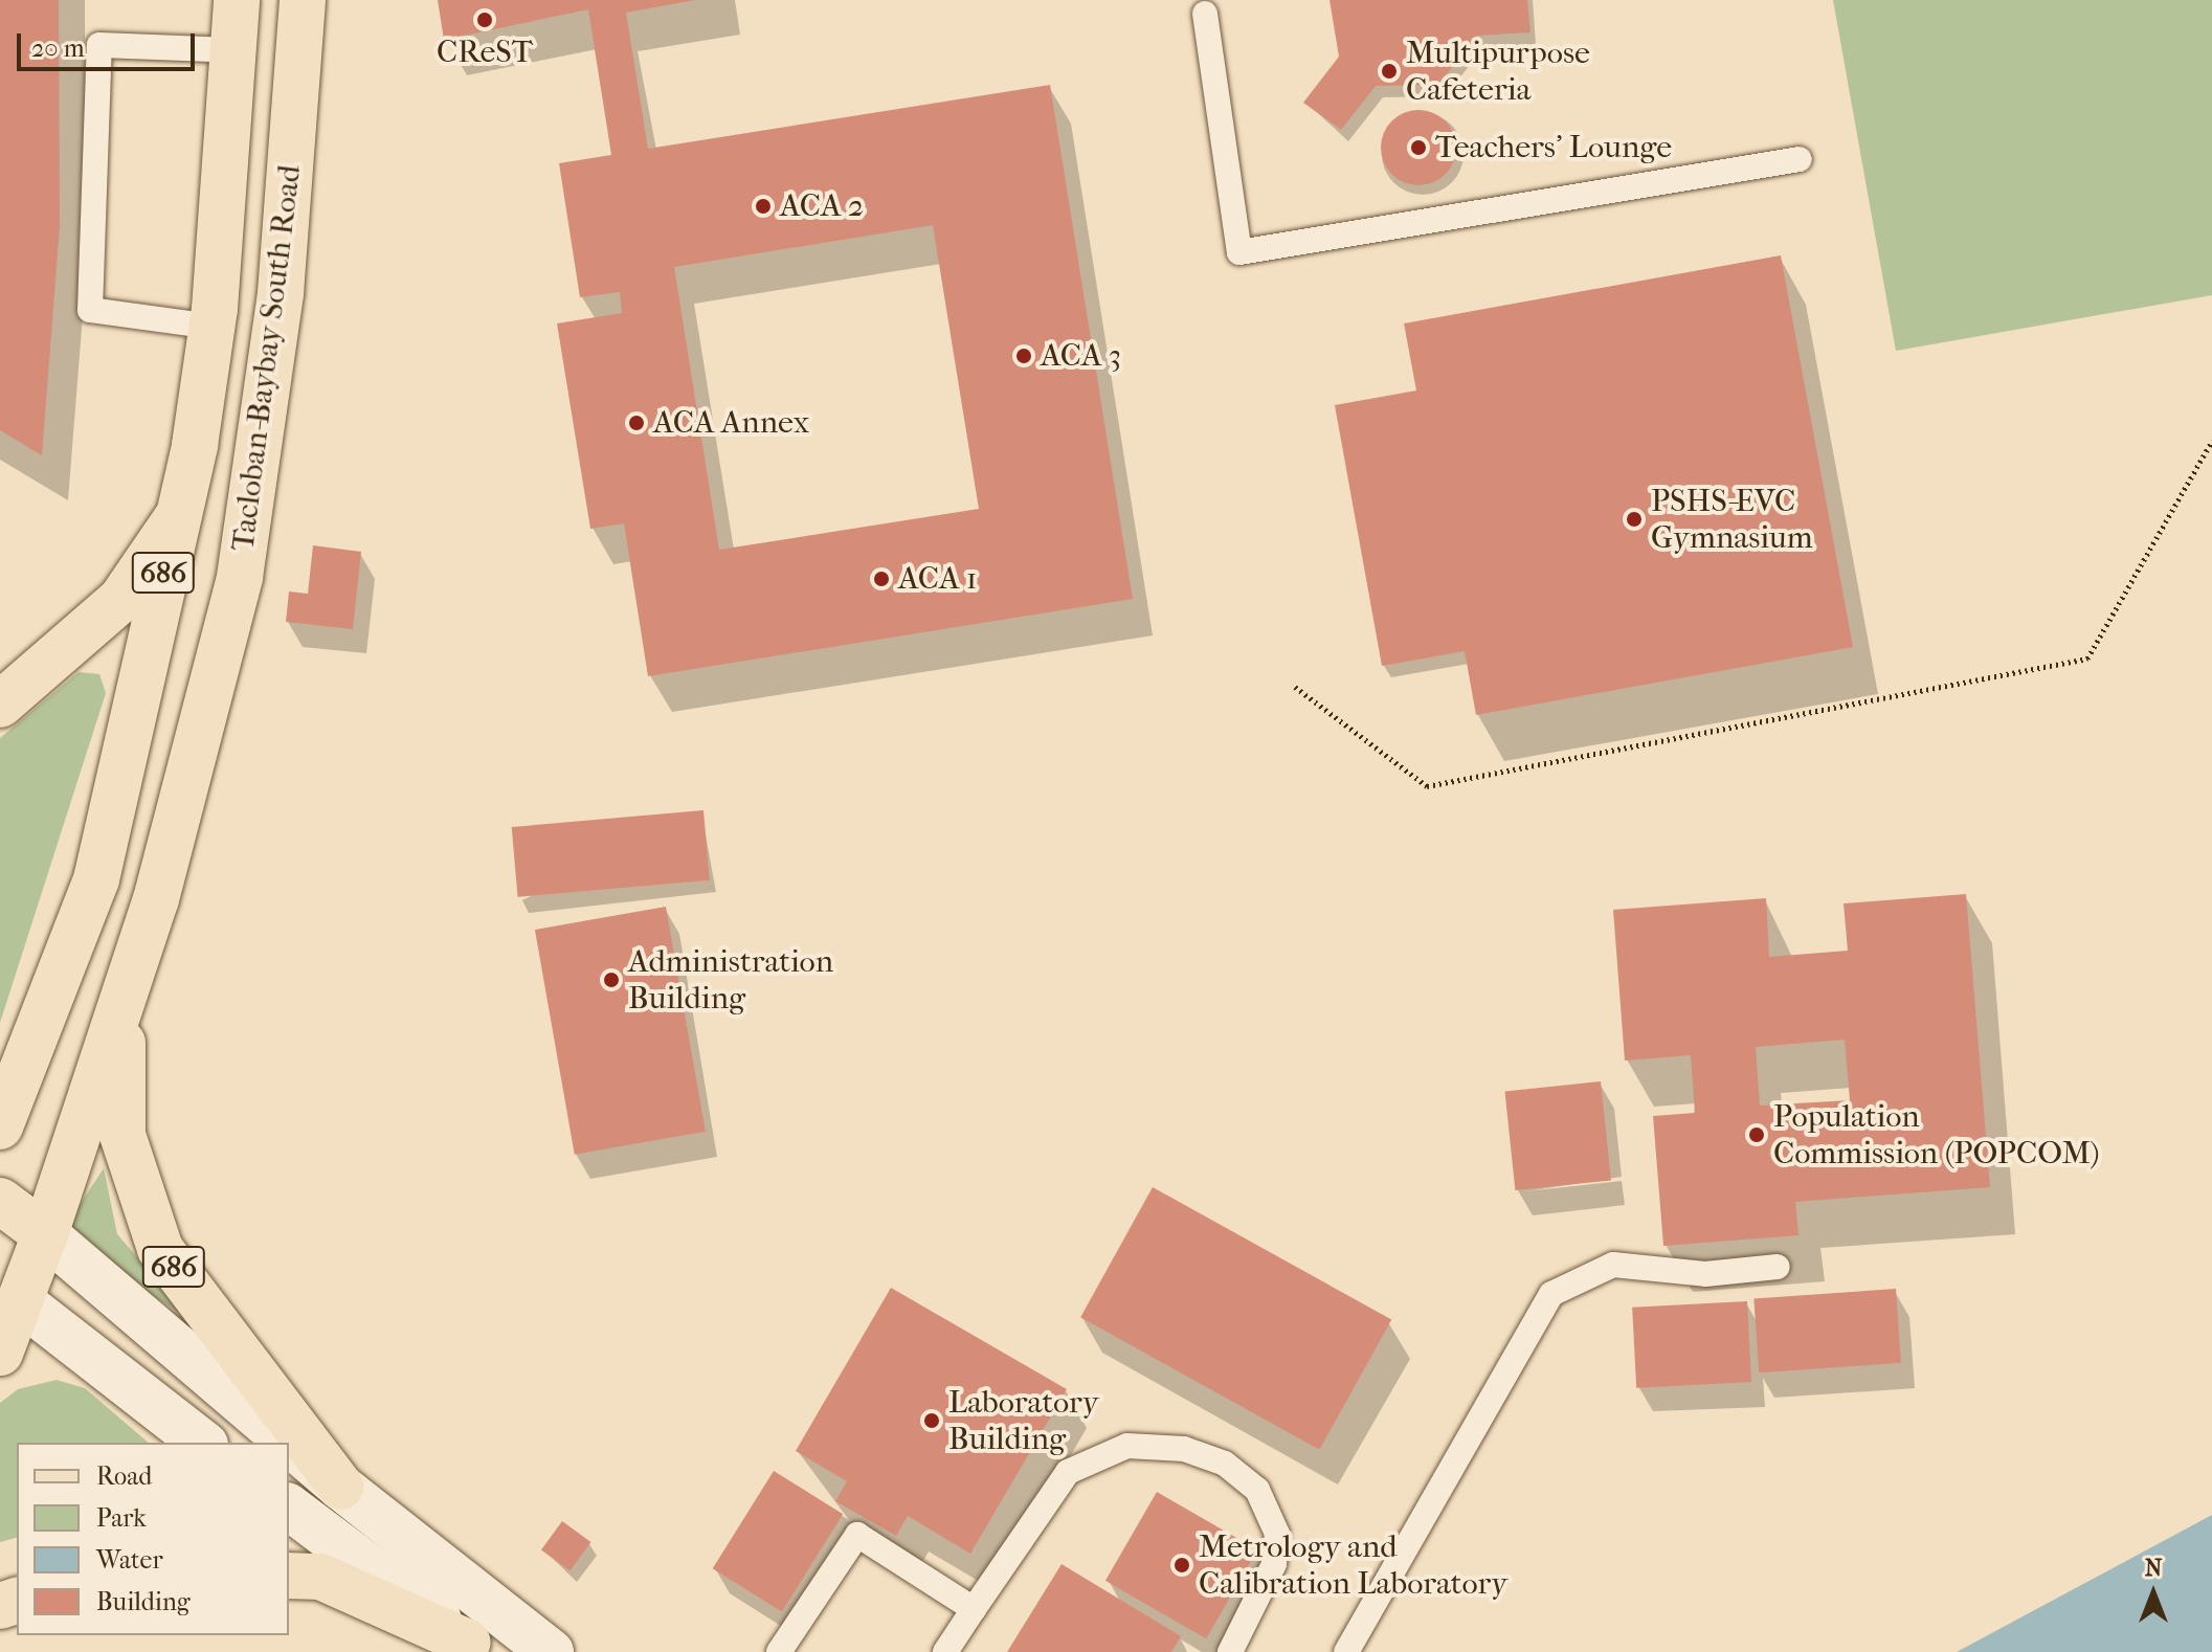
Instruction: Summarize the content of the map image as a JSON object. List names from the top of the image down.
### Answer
{
  "streets": {
    "main road": ["Tacloban-Baybay South Road", "686"]
  },
  "crossings": [
    ["Tacloban-Baybay South Road", "686"]
  ],
  "places": [
    "CReST",
    "Multipurpose Cafeteria",
    "Teachers' Lounge",
    "ACA 2",
    "ACA 3",
    "ACA Annex",
    "PSHS-EVC Gymnasium",
    "ACA 1",
    "Administration Building",
    "Population Commission (POPCOM)",
    "Laboratory Building",
    "Metrology and Calibration Laboratory"
  ],
  "legend": [
    "Road",
    "Park",
    "Water",
    "Building"
  ],
  "scale_bar": "20 m",
  "north": "top"
}
